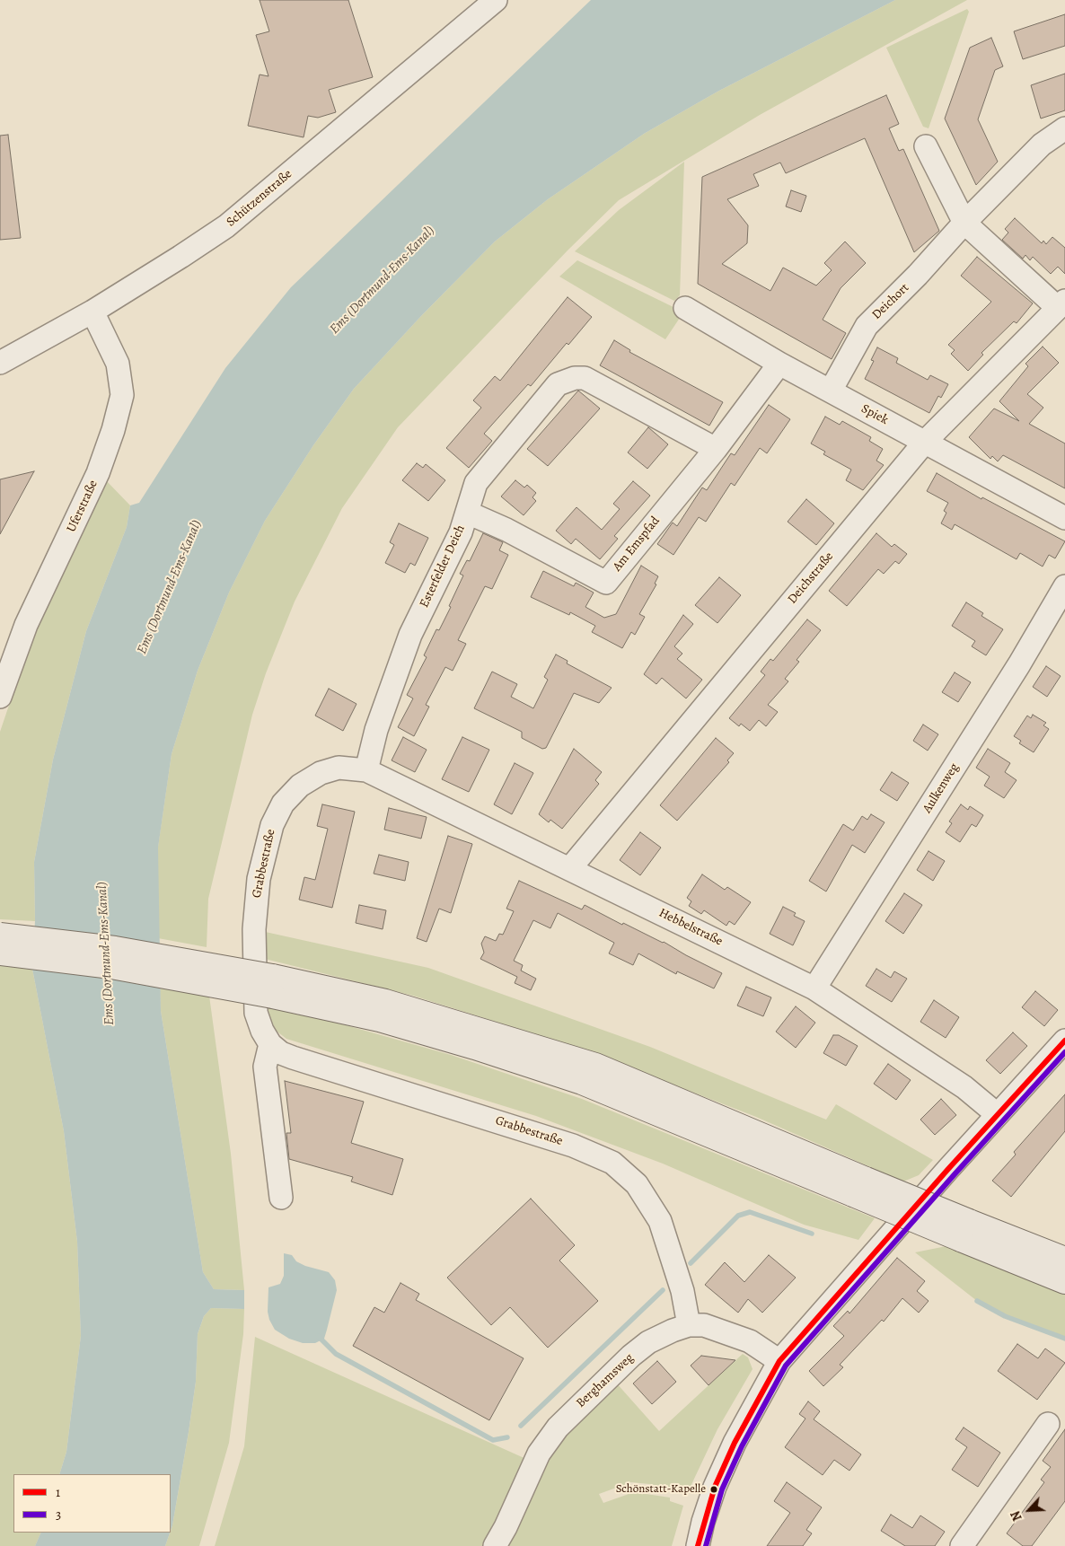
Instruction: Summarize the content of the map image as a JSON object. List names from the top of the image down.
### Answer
{
  "streets": {
    "street": [
      "Schützenstraße",
      "Deichort",
      "Spiek",
      "Uferstraße",
      "Am Emspfad",
      "Esterfelder Deich",
      "Deichstraße",
      "Aulkenweg",
      "Grabbestraße",
      "Hebbelstraße",
      "Berghamsweg"
    ]
  },
  "crossings": [
    ["Schützenstraße", "Uferstraße"],
    ["Deichort", "Spiek"],
    ["Spiek", "Am Emspfad"],
    ["Spiek", "Deichstraße"],
    ["Am Emspfad", "Esterfelder Deich"],
    ["Esterfelder Deich", "Grabbestraße"],
    ["Esterfelder Deich", "Hebbelstraße"],
    ["Deichstraße", "Hebbelstraße"],
    ["Aulkenweg", "Hebbelstraße"],
    ["Grabbestraße", "Hebbelstraße"],
    ["Grabbestraße", "Berghamsweg"]
  ],
  "water": ["Ems (Dortmund-Ems-Kanal)"],
  "places": ["Schönstatt-Kapelle"],
  "lines": ["transit line 1", "transit line 3"],
  "legend": ["1", "3"],
  "north": "bottom left"
}
